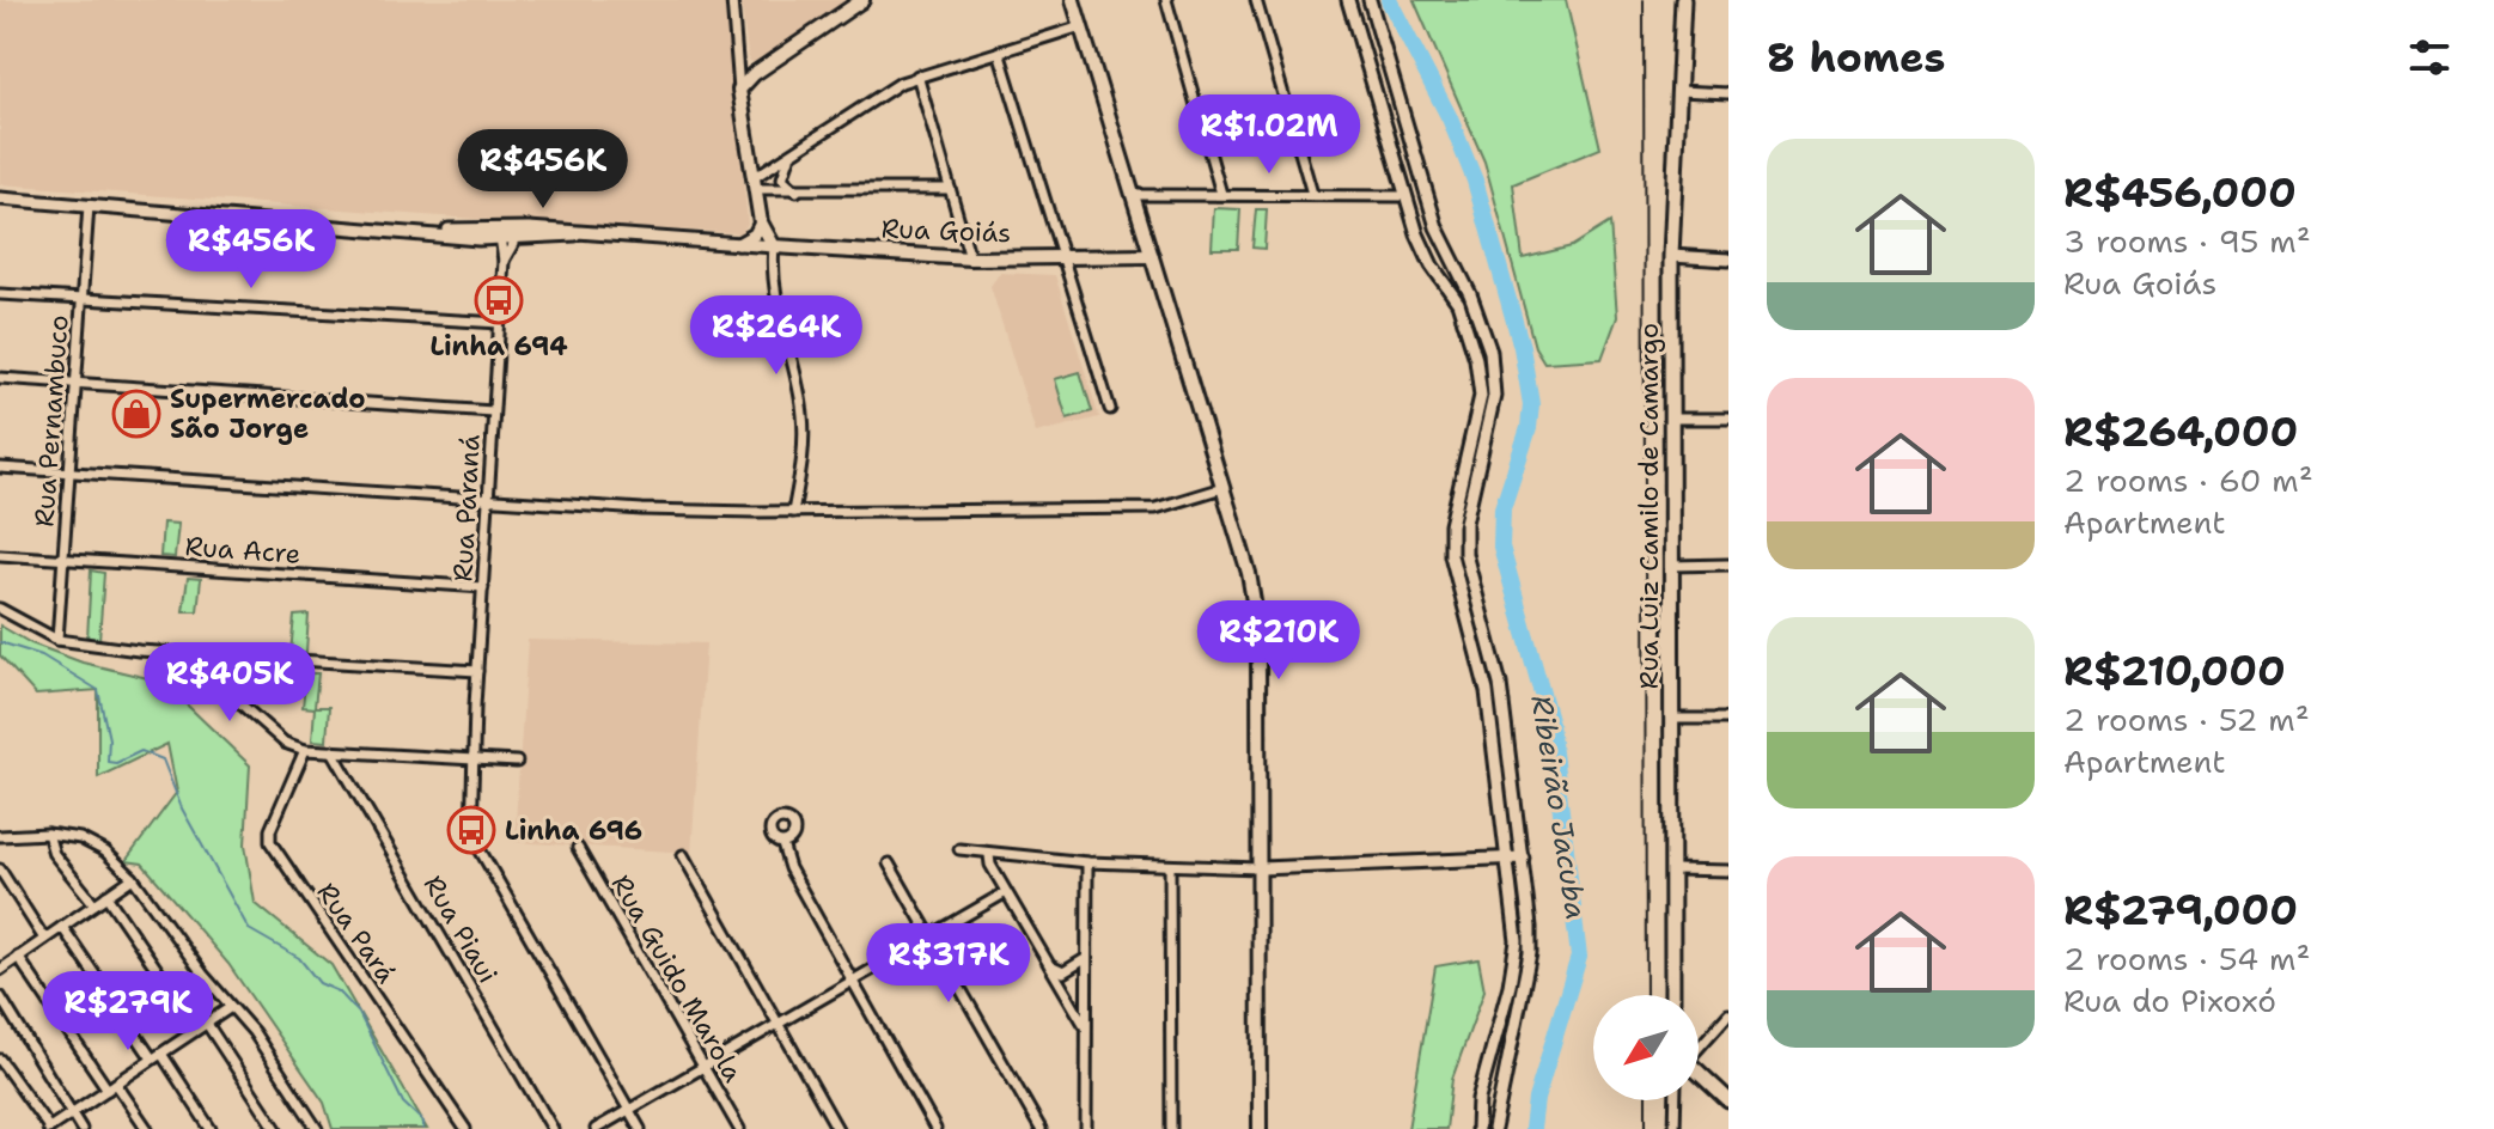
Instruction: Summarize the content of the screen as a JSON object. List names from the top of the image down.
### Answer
{
  "streets": {
    "main road": ["Rua Goiás", "Rua Luiz Camilo de Camargo"],
    "street": [
      "Rua Pernambuco",
      "Rua Paraná",
      "Rua Acre",
      "Rua Piaui",
      "Rua Pará",
      "Rua Guido Marola"
    ]
  },
  "crossings": [
    ["Rua Goiás", "Rua Pernambuco"],
    ["Rua Goiás", "Rua Paraná"],
    ["Rua Pernambuco", "Rua Acre"],
    ["Rua Paraná", "Rua Acre"]
  ],
  "water": ["Ribeirão Jacuba"],
  "places": {
    "bus stop": ["Linha 694", "Linha 696"],
    "shop": ["Supermercado São Jorge"]
  },
  "north": "bottom left",
  "page": {
    "heading": "8 homes",
    "price": [
      "R$1.02M",
      "R$456K",
      "R$456K",
      "R$264K",
      "R$210K",
      "R$405K",
      "R$317K",
      "R$279K"
    ],
    "list": [
      {
        "name": "R$456,000",
        "note": "3 rooms · 95 m² · Rua Goiás"
      },
      {
        "name": "R$264,000",
        "note": "2 rooms · 60 m² · Apartment"
      },
      {
        "name": "R$210,000",
        "note": "2 rooms · 52 m² · Apartment"
      },
      {
        "name": "R$279,000",
        "note": "2 rooms · 54 m² · Rua do Pixoxó"
      }
    ]
  }
}
